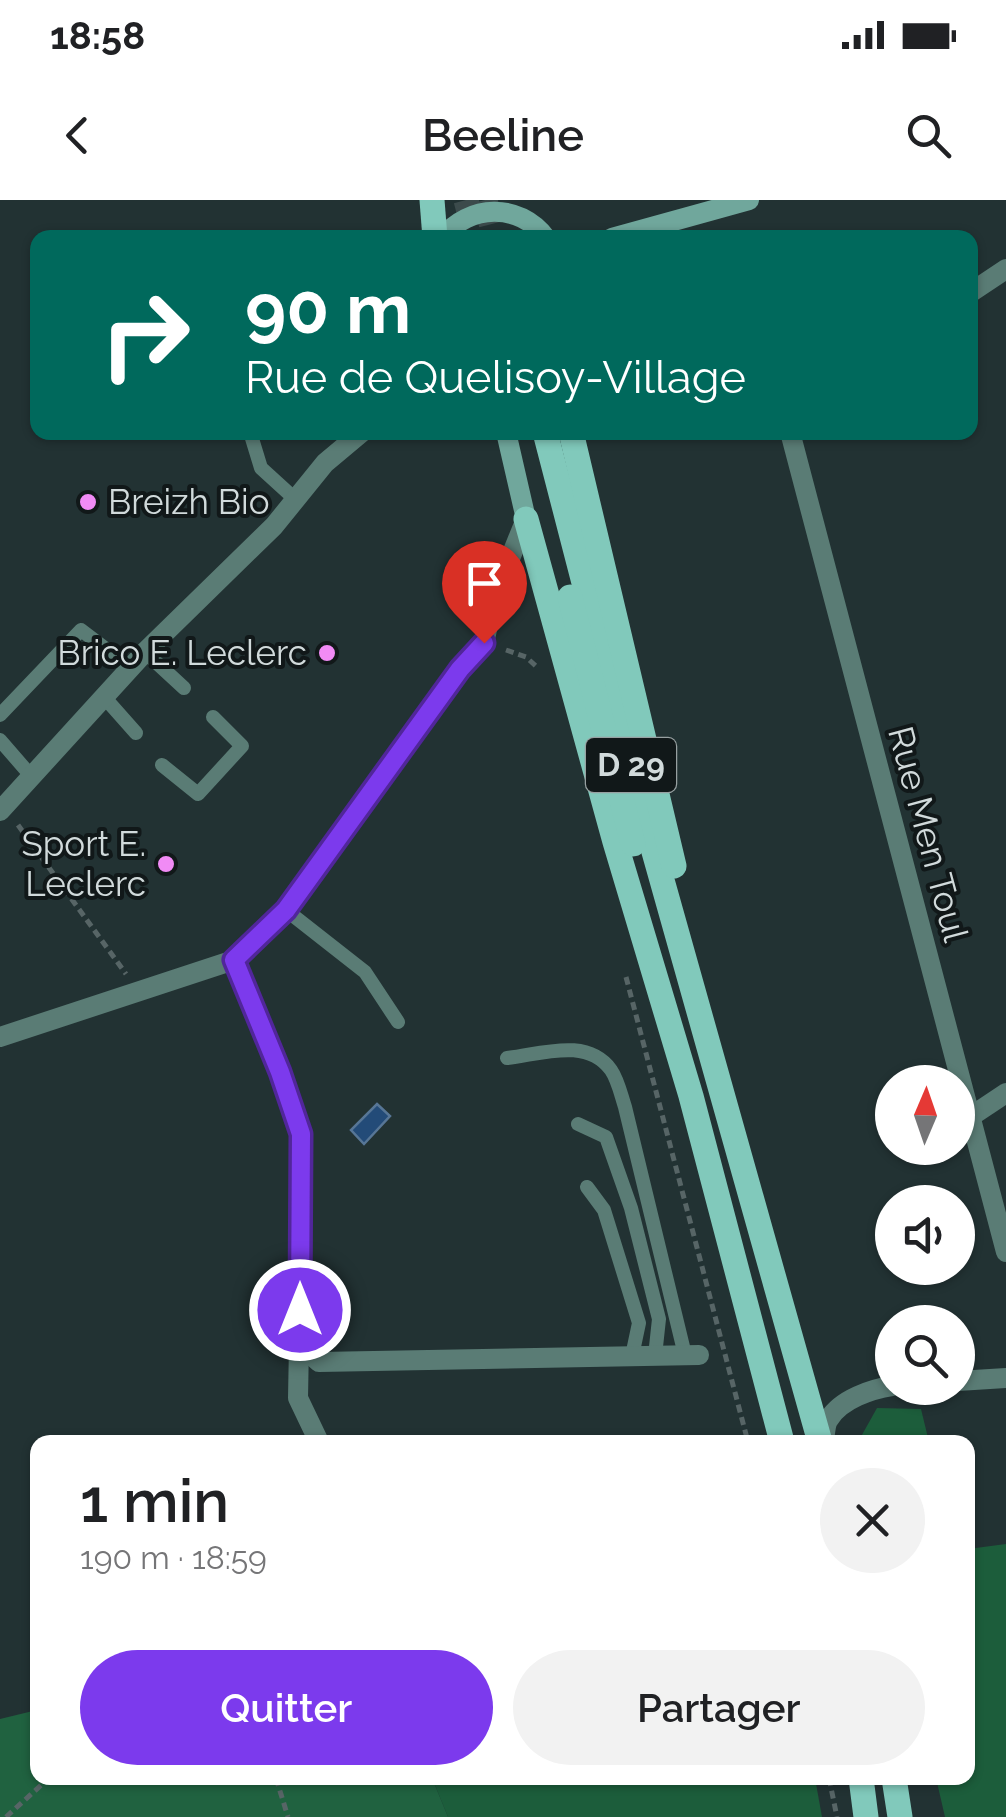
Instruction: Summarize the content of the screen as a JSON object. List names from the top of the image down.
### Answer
{
  "streets": {
    "main road": ["D 29"],
    "street": ["Rue Men Toul"]
  },
  "places": ["Breizh Bio", "Brico E. Leclerc", "Sport E. Leclerc"],
  "north": "top",
  "page": {
    "status": "18:58",
    "header": "Beeline",
    "turn": ["90 m", "Rue de Quelisoy-Village"],
    "heading": ["1 min", "190 m · 18:59"],
    "buttons": ["Quitter", "Partager"]
  }
}
